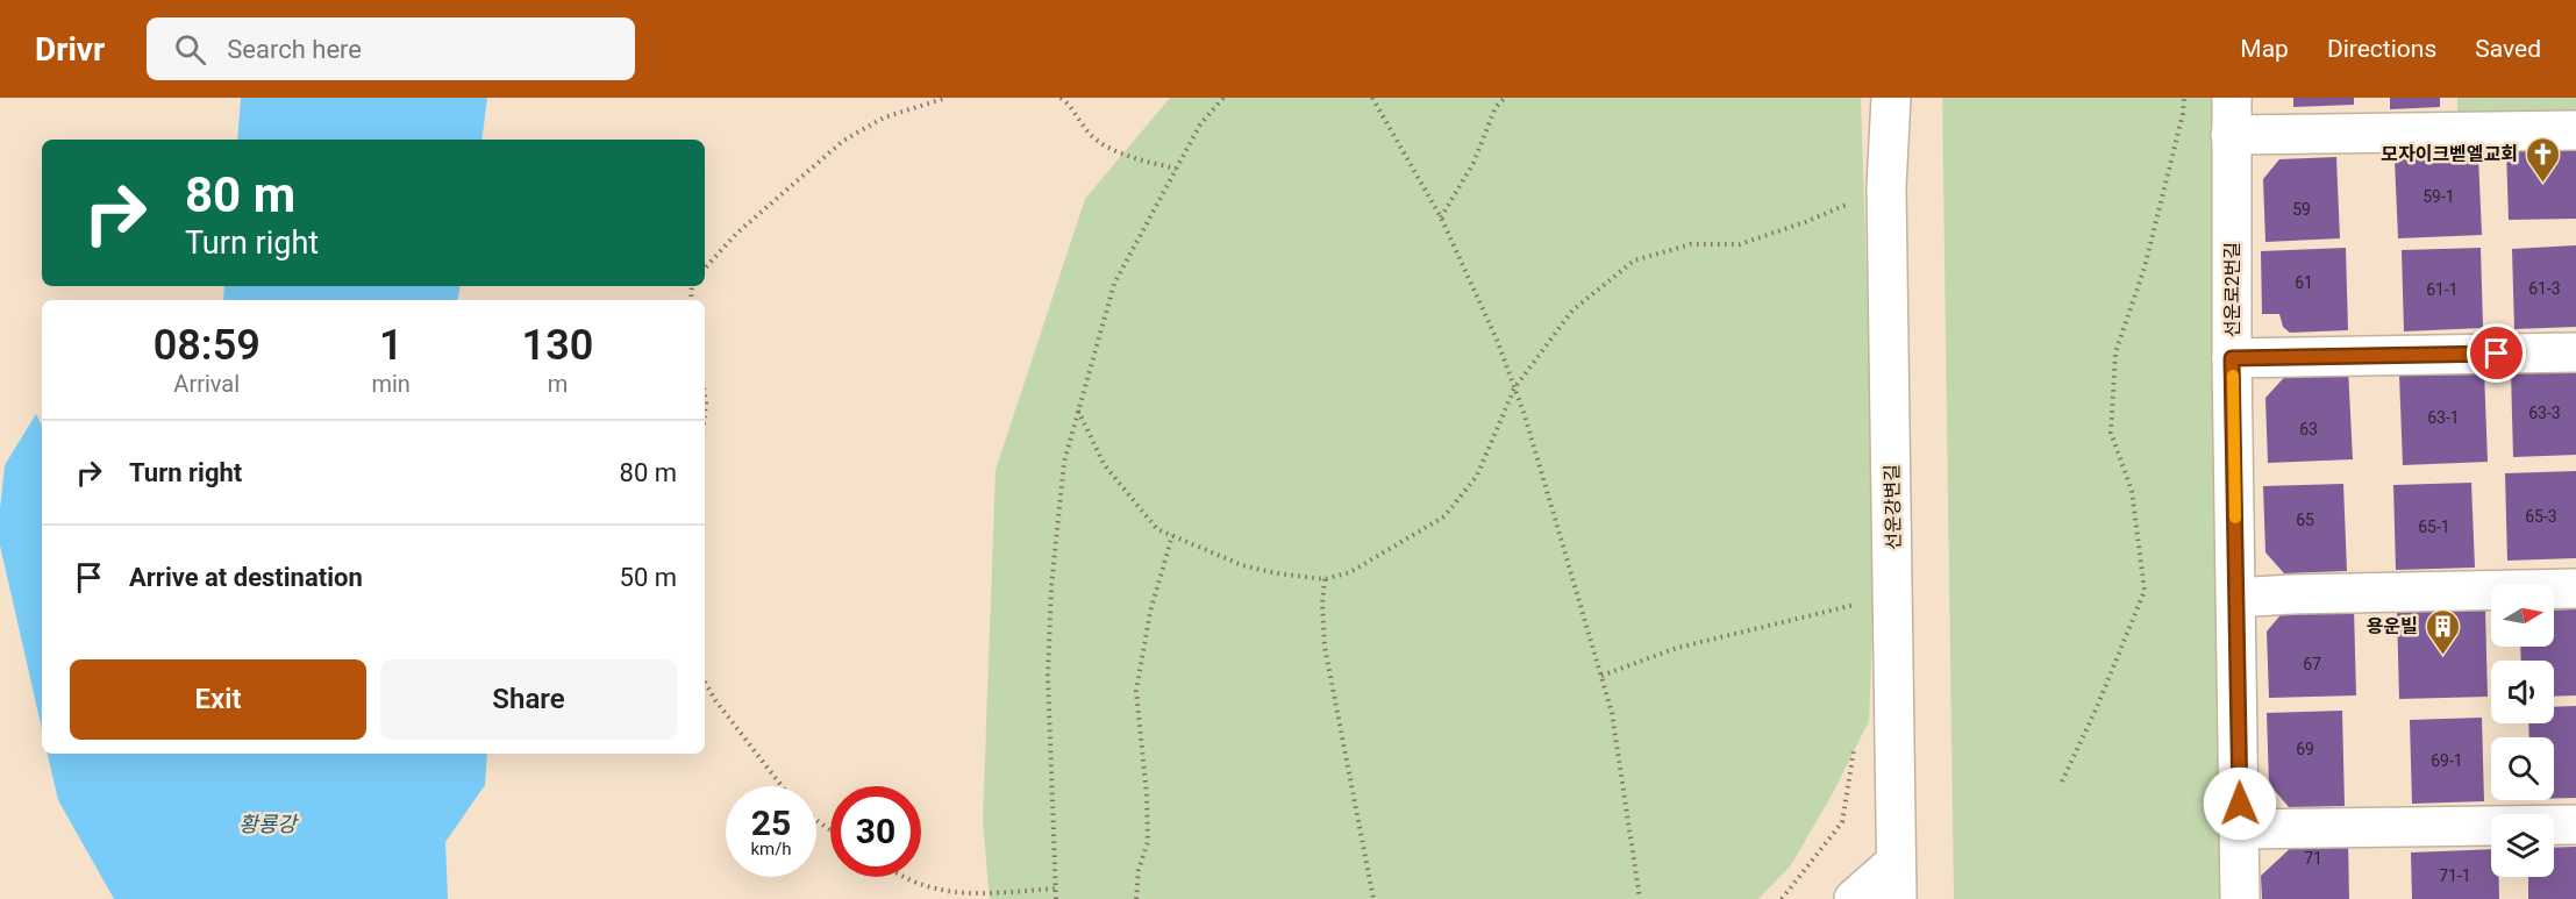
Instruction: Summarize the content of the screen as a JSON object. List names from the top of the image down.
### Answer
{
  "streets": {
    "street": ["선운로2번길", "선운강변길"]
  },
  "water": ["황룡강"],
  "places": {
    "church": ["모자이크벧엘교회"],
    "building": ["용운빌"]
  },
  "house_numbers": [
    "59-1",
    "59",
    "61",
    "61-3",
    "61-1",
    "63-3",
    "63-1",
    "63",
    "65-3",
    "65",
    "65-1",
    "67",
    "69",
    "69-1",
    "71",
    "71-1"
  ],
  "north": "right",
  "page": {
    "header": "Drivr",
    "search": "Search here",
    "nav": ["Map", "Directions", "Saved"],
    "turn": ["80 m", "Turn right"],
    "eta": [
      "08:59",
      "Arrival",
      "1",
      "min",
      "130",
      "m"
    ],
    "list": [
      {
        "name": "Turn right",
        "value": "80 m"
      },
      {
        "name": "Arrive at destination",
        "value": "50 m"
      }
    ],
    "buttons": ["Exit", "Share"],
    "speed": "25 km/h",
    "limit": "30"
  }
}
